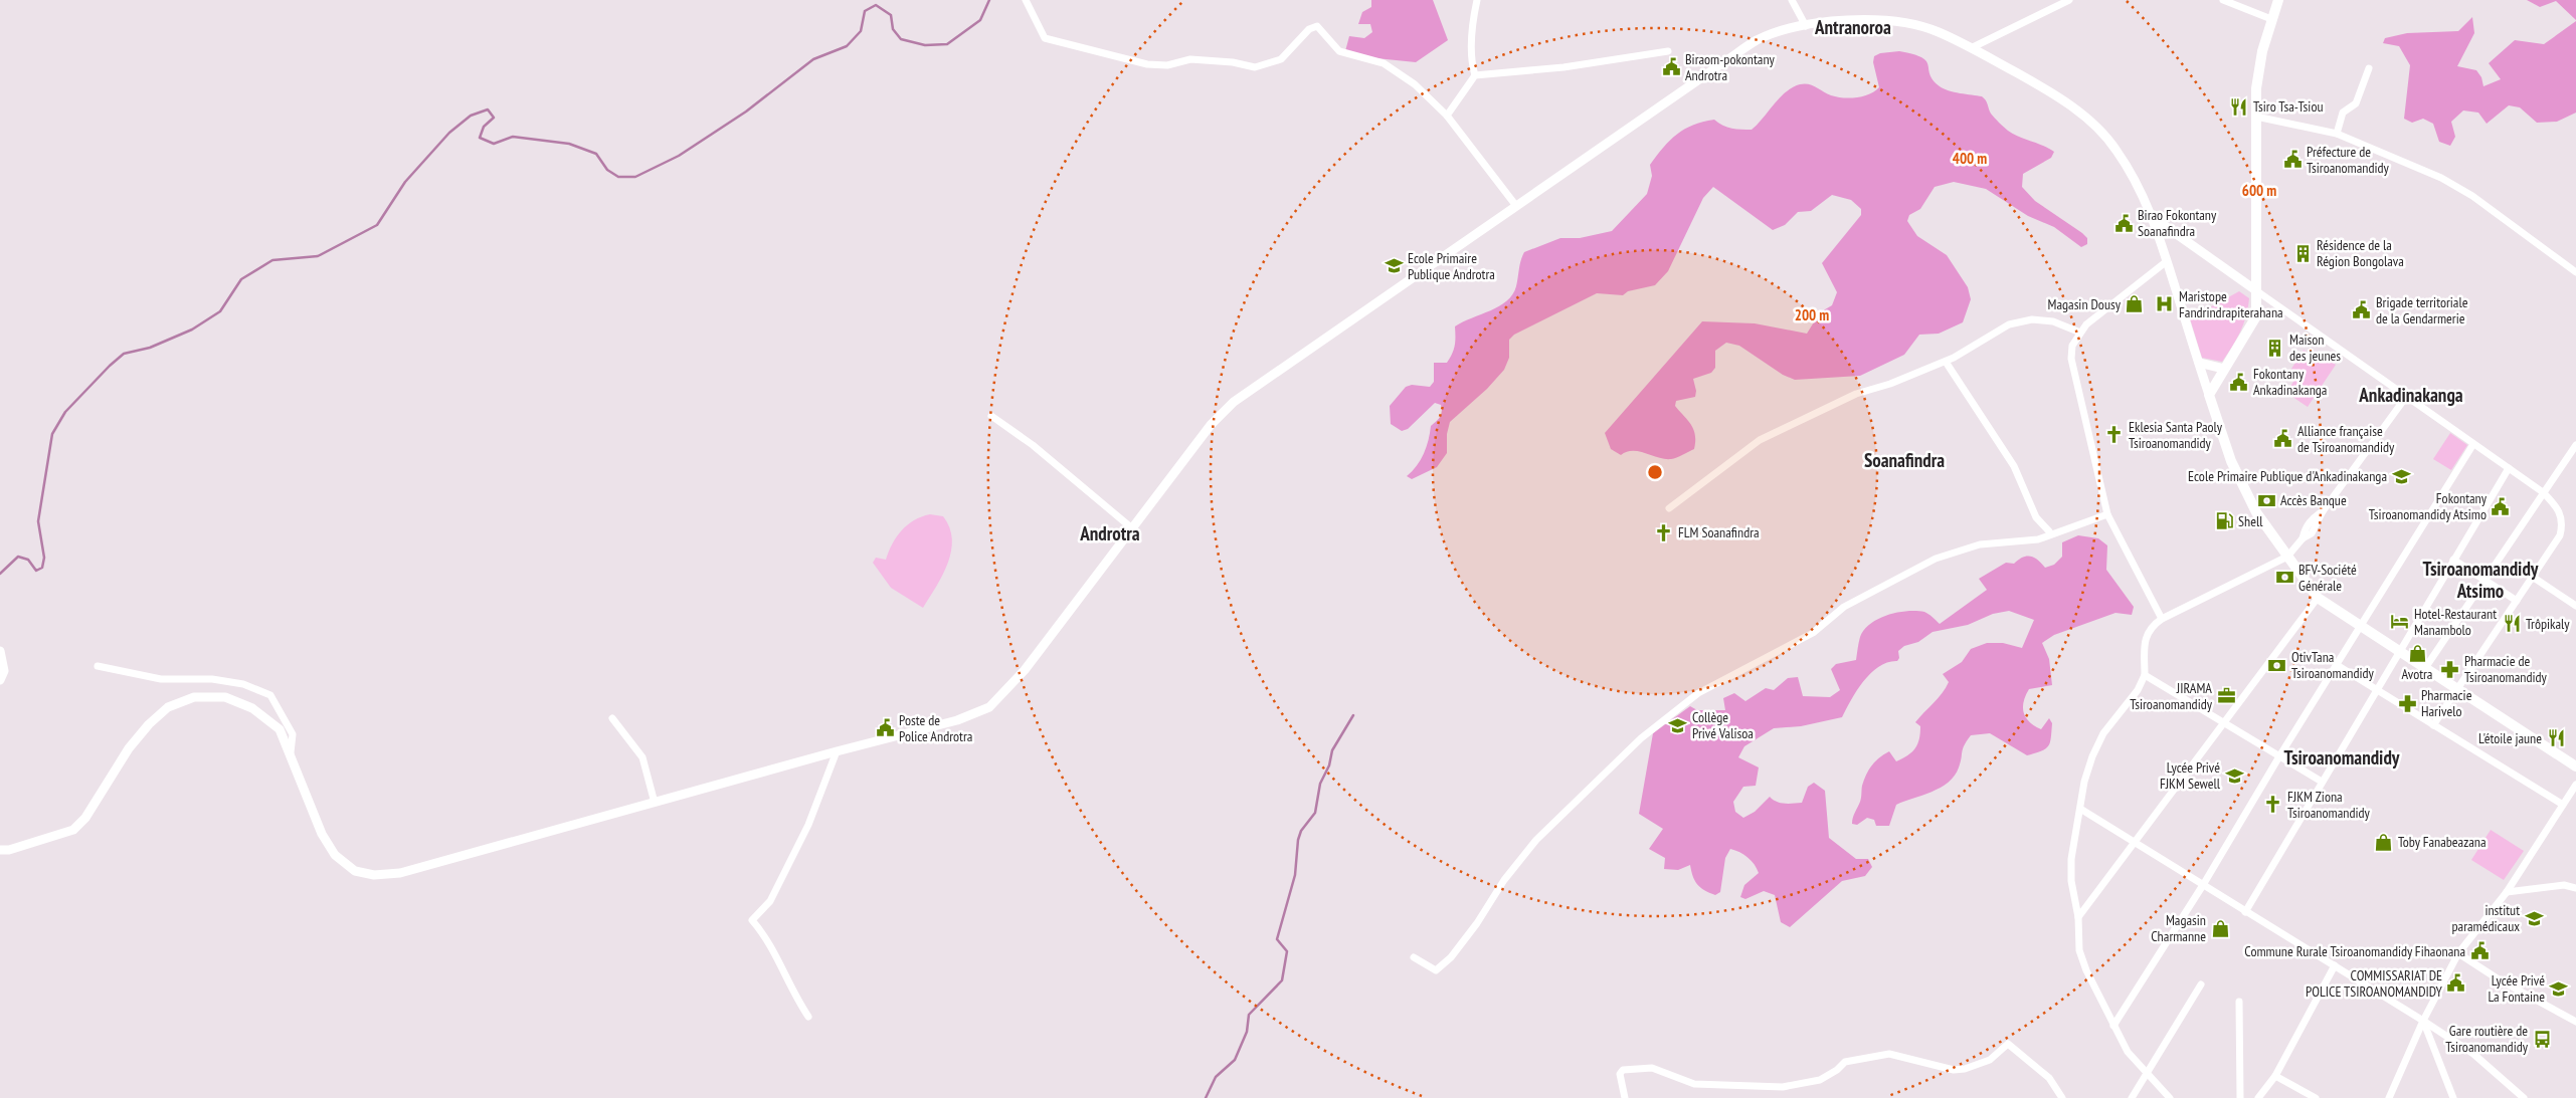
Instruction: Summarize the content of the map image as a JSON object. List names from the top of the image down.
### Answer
{
  "districts": [
    "Antranoroa",
    "Ankadinakanga",
    "Soanafindra",
    "Androtra",
    "Tsiroanomandidy Atsimo",
    "Tsiroanomandidy"
  ],
  "places": {
    "public building": [
      "Biraom-pokontany Androtra",
      "Préfecture de Tsiroanomandidy",
      "Birao Fokontany Soanafindra",
      "Brigade territoriale de la Gendarmerie",
      "Fokontany Ankadinakanga",
      "Alliance française de Tsiroanomandidy",
      "Fokontany Tsiroanomandidy Atsimo",
      "Poste de Police Androtra",
      "Commune Rurale Tsiroanomandidy Fihaonana",
      "COMMISSARIAT DE POLICE TSIROANOMANDIDY"
    ],
    "restaurant": ["Tsiro Tsa-Tsiou", "Trôpikaly", "L'étoile jaune"],
    "building": ["Résidence de la Région Bongolava", "Maison des jeunes"],
    "school or university": [
      "Ecole Primaire Publique Androtra",
      "Ecole Primaire Publique d'Ankadinakanga",
      "Collège Privé Valisoa",
      "Lycée Privé FJKM Sewell",
      "institut paramédicaux",
      "Lycée Privé La Fontaine"
    ],
    "shop": [
      "Magasin Dousy",
      "Avotra",
      "Toby Fanabeazana",
      "Magasin Charmanne"
    ],
    "hospital": ["Maristope Fandrindrapiterahana"],
    "church": ["Eklesia Santa Paoly Tsiroanomandidy", "FLM Soanafindra", "FJKM Ziona Tsiroanomandidy"],
    "bank": ["Accès Banque", "BFV-Société Générale", "OtivTana Tsiroanomandidy"],
    "fuel station": ["Shell"],
    "hotel": ["Hotel-Restaurant Manambolo"],
    "pharmacy": ["Pharmacie de Tsiroanomandidy", "Pharmacie Harivelo"],
    "office": ["JIRAMA Tsiroanomandidy"],
    "bus stop": ["Gare routière de Tsiroanomandidy"]
  },
  "rings": ["400 m", "600 m", "200 m"]
}
